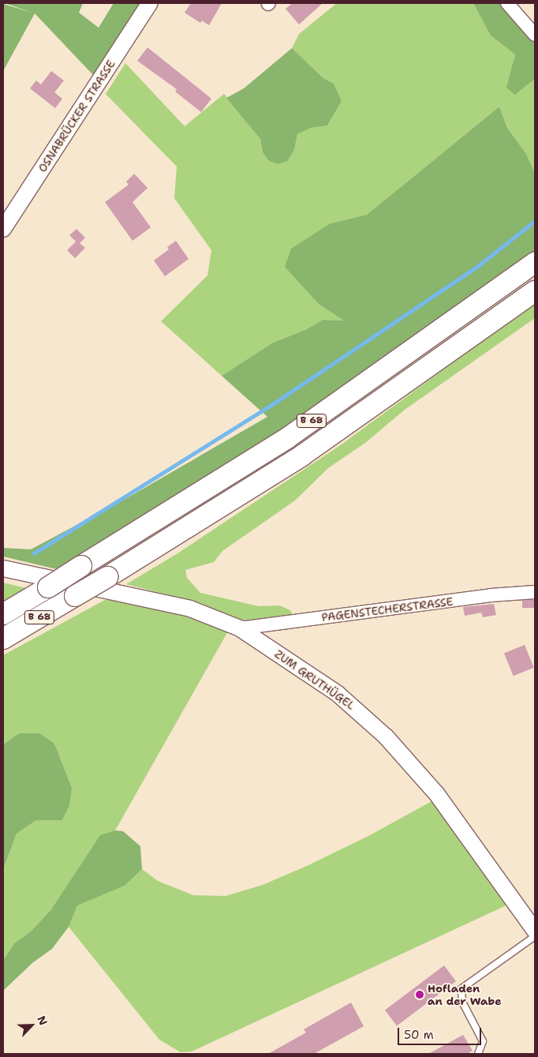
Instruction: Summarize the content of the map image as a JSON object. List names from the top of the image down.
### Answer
{
  "streets": {
    "highway": ["B 68"],
    "street": ["OSNABRÜCKER STRASSE", "PAGENSTECHERSTRASSE", "ZUM GRUTHÜGEL"]
  },
  "crossings": [
    ["PAGENSTECHERSTRASSE", "ZUM GRUTHÜGEL"]
  ],
  "places": ["Hofladen an der Wabe"],
  "scale_bar": "50 m",
  "north": "top right"
}
